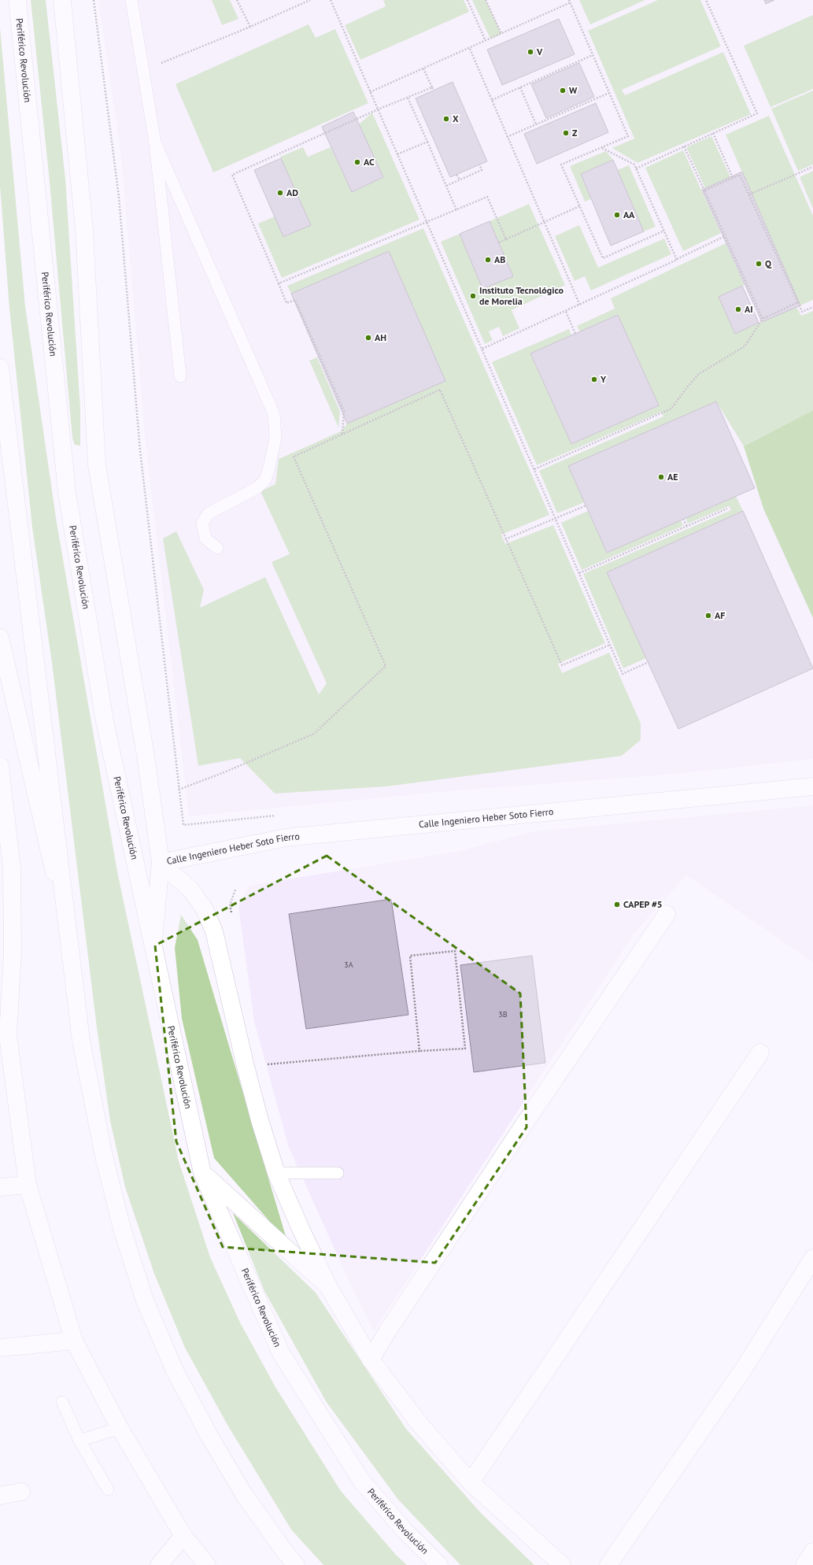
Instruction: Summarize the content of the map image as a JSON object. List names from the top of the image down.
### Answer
{
  "streets": {
    "main road": ["Periférico Revolución", "Calle Ingeniero Heber Soto Fierro"]
  },
  "places": [
    "V",
    "W",
    "X",
    "Z",
    "AC",
    "AD",
    "AA",
    "AB",
    "Q",
    "Instituto Tecnológico de Morelia",
    "AI",
    "AH",
    "Y",
    "AE",
    "AF",
    "CAPEP #5"
  ],
  "house_numbers": ["3A", "3B"]
}
